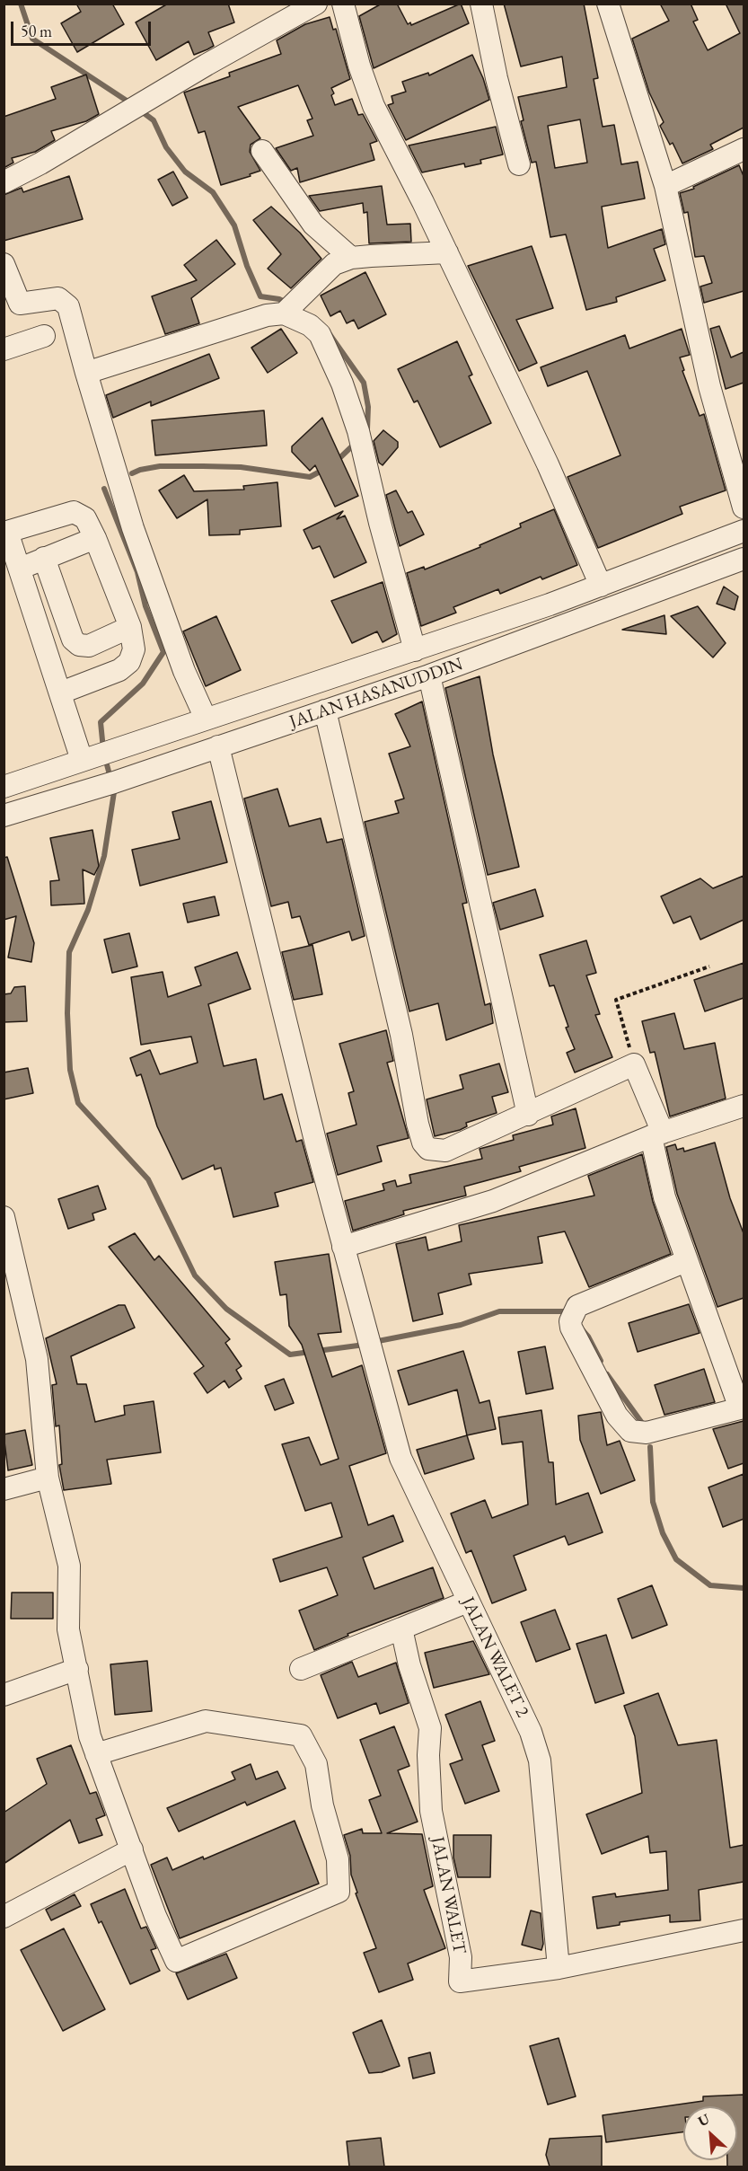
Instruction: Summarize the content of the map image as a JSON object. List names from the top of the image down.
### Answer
{
  "streets": {
    "street": ["JALAN HASANUDDIN", "JALAN WALET 2", "JALAN WALET"]
  },
  "crossings": [
    ["JALAN HASANUDDIN", "JALAN WALET 2"],
    ["JALAN WALET 2", "JALAN WALET"]
  ],
  "scale_bar": "50 m",
  "north": "top left"
}
